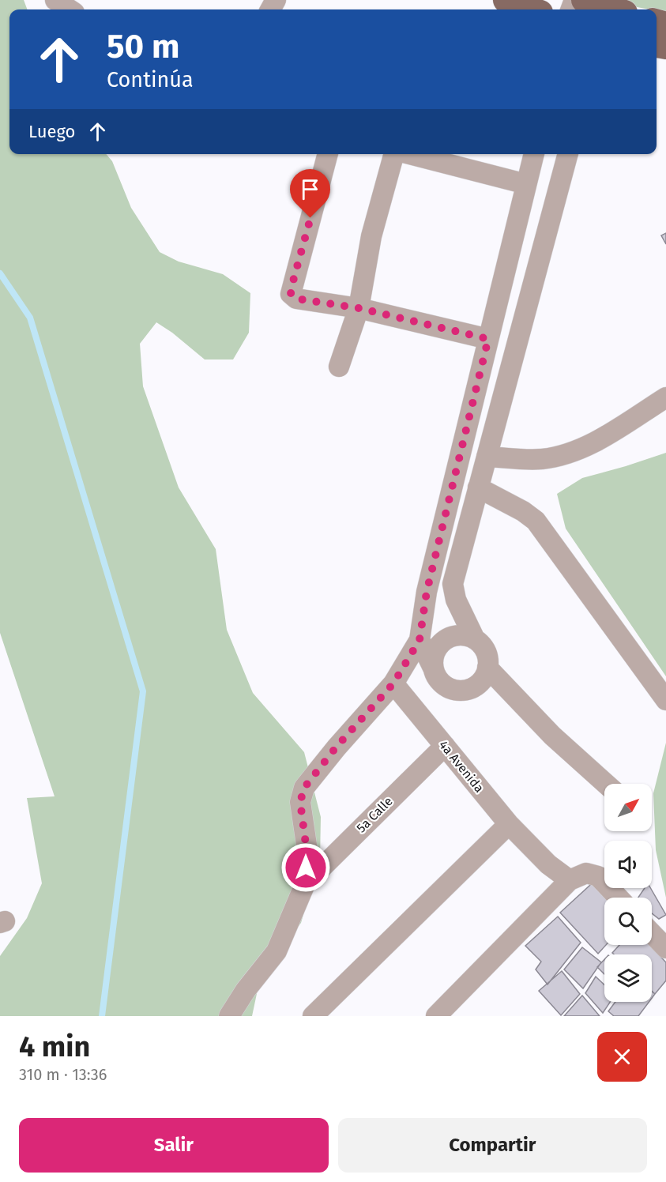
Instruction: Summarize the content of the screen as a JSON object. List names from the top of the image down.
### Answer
{
  "streets": {
    "street": ["4a Avenida", "5a Calle"]
  },
  "crossings": [
    ["4a Avenida", "5a Calle"]
  ],
  "north": "top right",
  "page": {
    "turn": ["50 m", "Continúa"],
    "then": "Luego",
    "heading": ["4 min", "310 m · 13:36"],
    "buttons": ["Salir", "Compartir"]
  }
}
